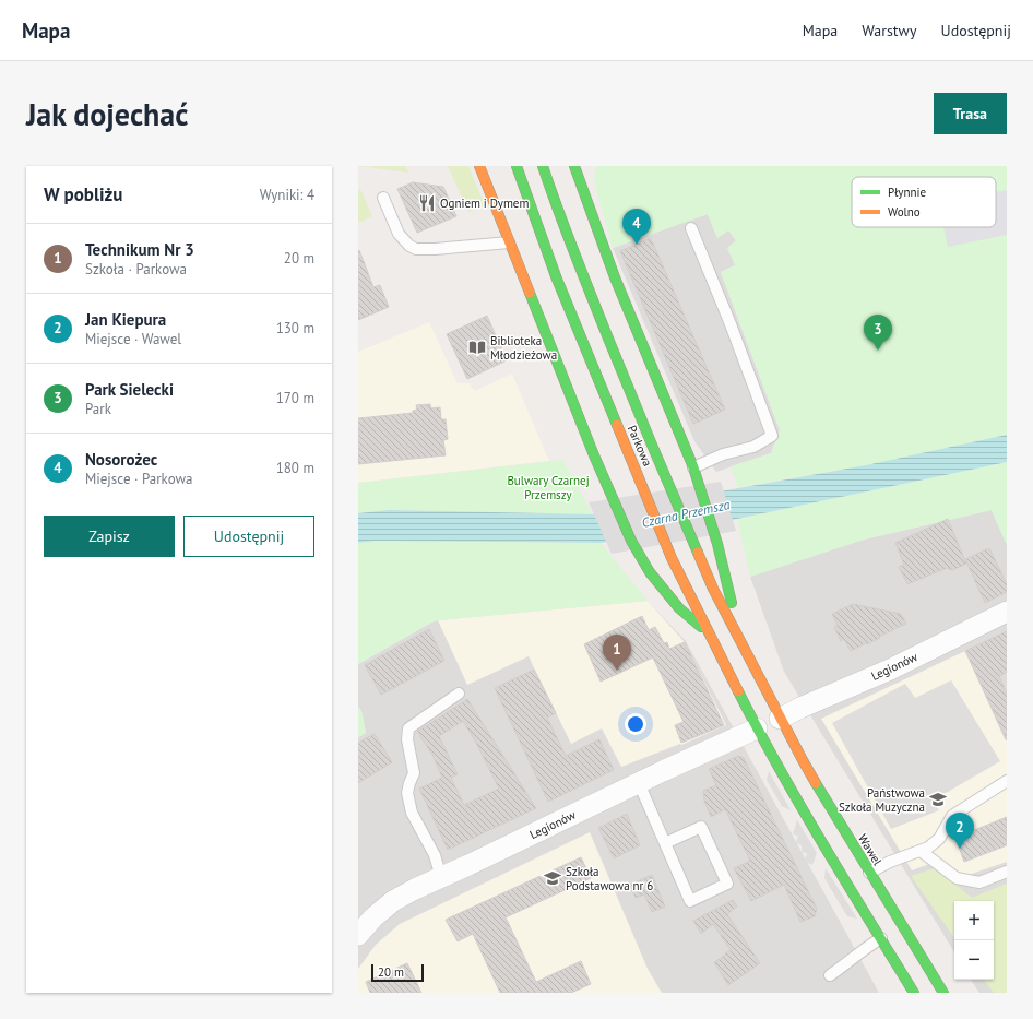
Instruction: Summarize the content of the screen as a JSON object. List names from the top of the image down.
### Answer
{
  "streets": {
    "street": ["Parkowa", "Legionów", "Wawel"]
  },
  "crossings": [
    ["Parkowa", "Legionów"],
    ["Parkowa", "Wawel"],
    ["Legionów", "Wawel"]
  ],
  "water": ["Czarna Przemsza"],
  "parks": ["Bulwary Czarnej Przemszy"],
  "places": {
    "restaurant": ["Ogniem i Dymem"],
    "library": ["Biblioteka Młodzieżowa"],
    "school or university": ["Państwowa Szkoła Muzyczna", "Szkoła Podstawowa nr 6"]
  },
  "legend": ["Płynnie", "Wolno"],
  "scale_bar": "20 m",
  "page": {
    "header": "Mapa",
    "nav": ["Mapa", "Warstwy", "Udostępnij"],
    "buttons": [
      "Trasa",
      ["Zapisz", "Udostępnij"]
    ],
    "title": "Jak dojechać",
    "heading": ["W pobliżu", "Wyniki: 4"],
    "pins": [
      "4",
      "3",
      "1",
      "2"
    ],
    "list": [
      {
        "mark": "1",
        "name": "Technikum Nr 3",
        "note": "Szkoła · Parkowa",
        "value": "20 m"
      },
      {
        "mark": "2",
        "name": "Jan Kiepura",
        "note": "Miejsce · Wawel",
        "value": "130 m"
      },
      {
        "mark": "3",
        "name": "Park Sielecki",
        "note": "Park",
        "value": "170 m"
      },
      {
        "mark": "4",
        "name": "Nosorożec",
        "note": "Miejsce · Parkowa",
        "value": "180 m"
      }
    ],
    "map_buttons": ["+", "−"],
    "scale": "20 m"
  }
}
